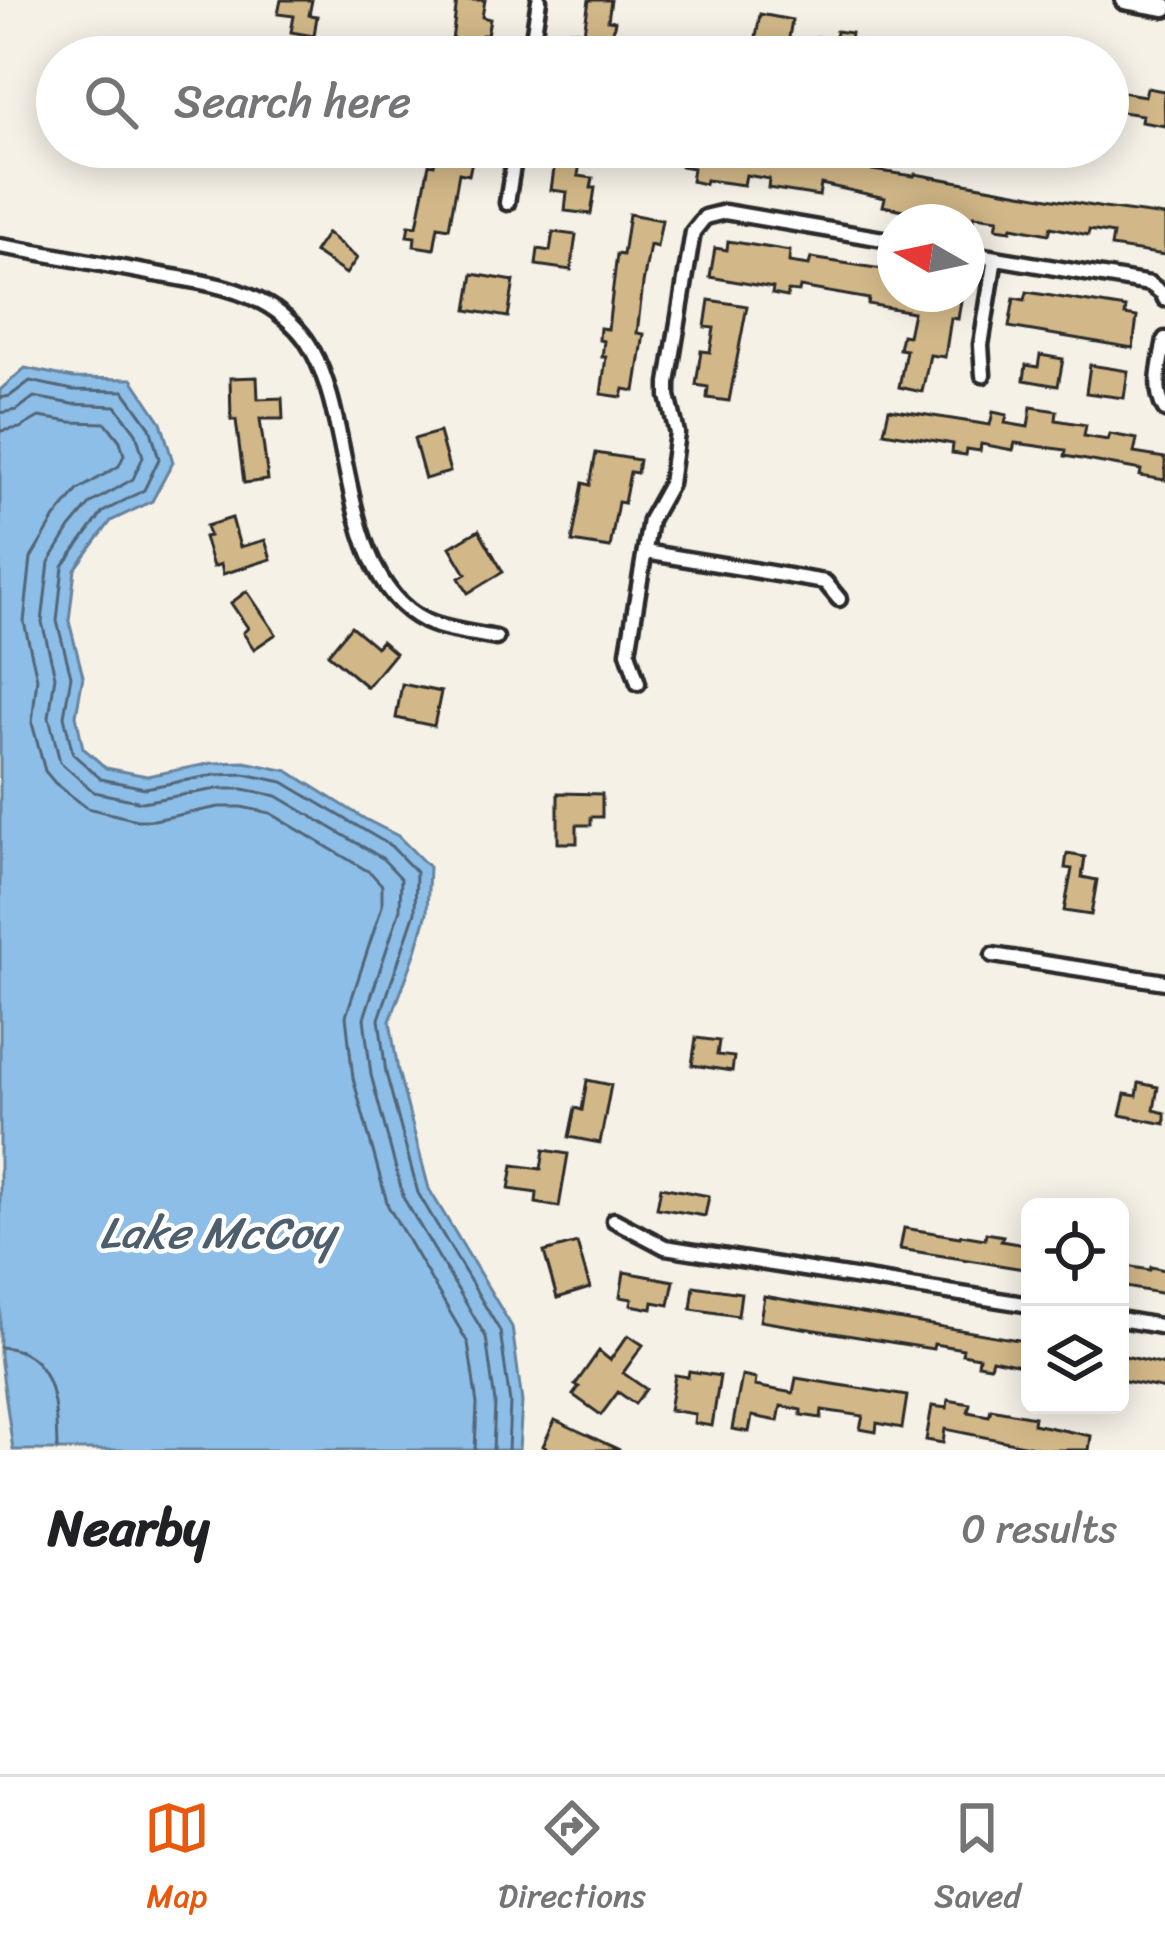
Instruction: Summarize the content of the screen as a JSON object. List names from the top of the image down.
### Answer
{
  "water": ["Lake McCoy"],
  "north": "left",
  "page": {
    "search": "Search here",
    "heading": ["Nearby", "0 results"],
    "nav": ["Map", "Directions", "Saved"]
  }
}
